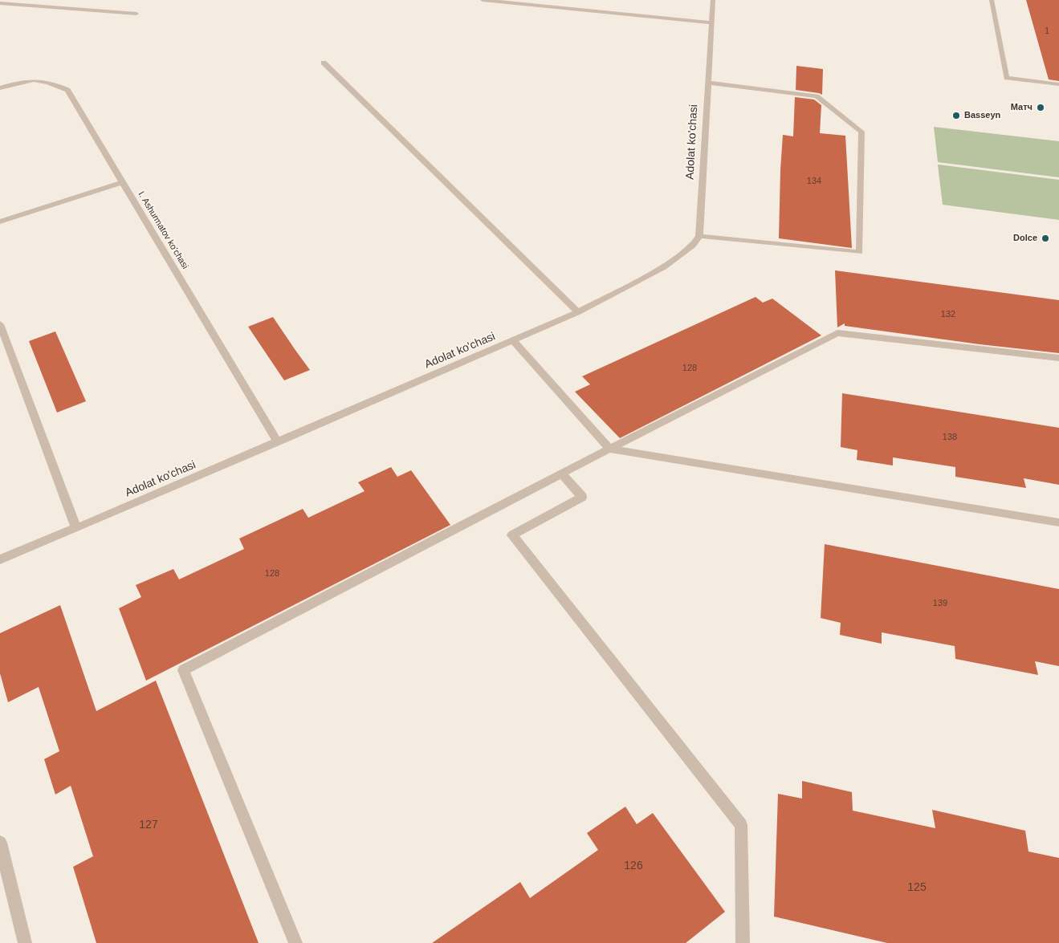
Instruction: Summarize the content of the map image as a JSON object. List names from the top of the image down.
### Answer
{
  "streets": {
    "street": ["Adolat ko'chasi", "I. Ashurmatov ko'chasi"]
  },
  "crossings": [
    ["Adolat ko'chasi", "I. Ashurmatov ko'chasi"]
  ],
  "places": ["Матч", "Basseyn", "Dolce"],
  "house_numbers": [
    "1",
    "134",
    "132",
    "128",
    "138",
    "128",
    "139",
    "127",
    "126",
    "125"
  ]
}
